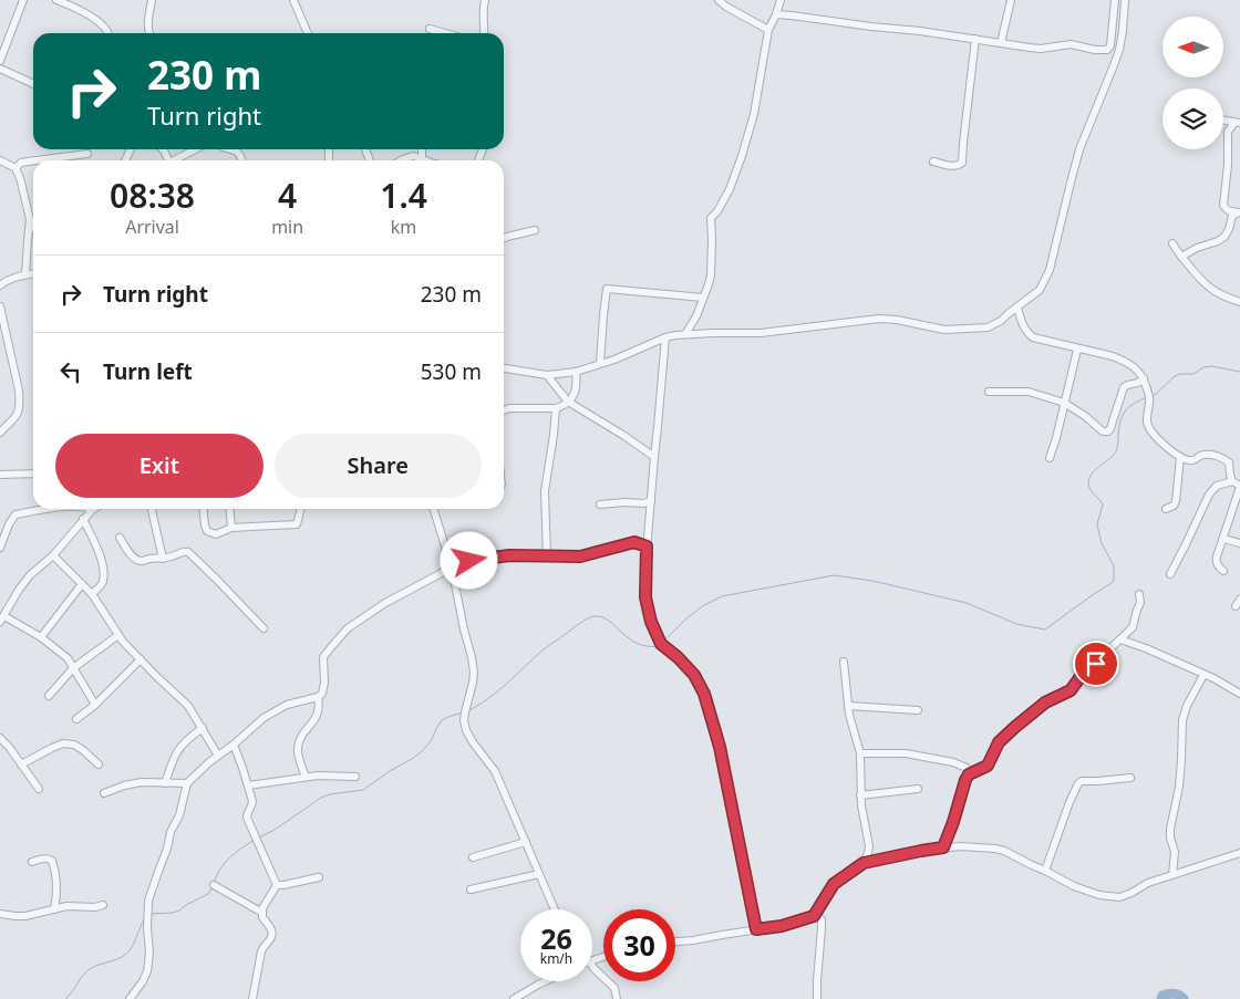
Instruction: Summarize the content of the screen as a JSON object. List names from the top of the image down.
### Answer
{
  "north": "left",
  "page": {
    "turn": ["230 m", "Turn right"],
    "eta": [
      "08:38",
      "Arrival",
      "4",
      "min",
      "1.4",
      "km"
    ],
    "list": [
      {
        "name": "Turn right",
        "value": "230 m"
      },
      {
        "name": "Turn left",
        "value": "530 m"
      }
    ],
    "buttons": ["Exit", "Share"],
    "speed": "26 km/h",
    "limit": "30"
  }
}
